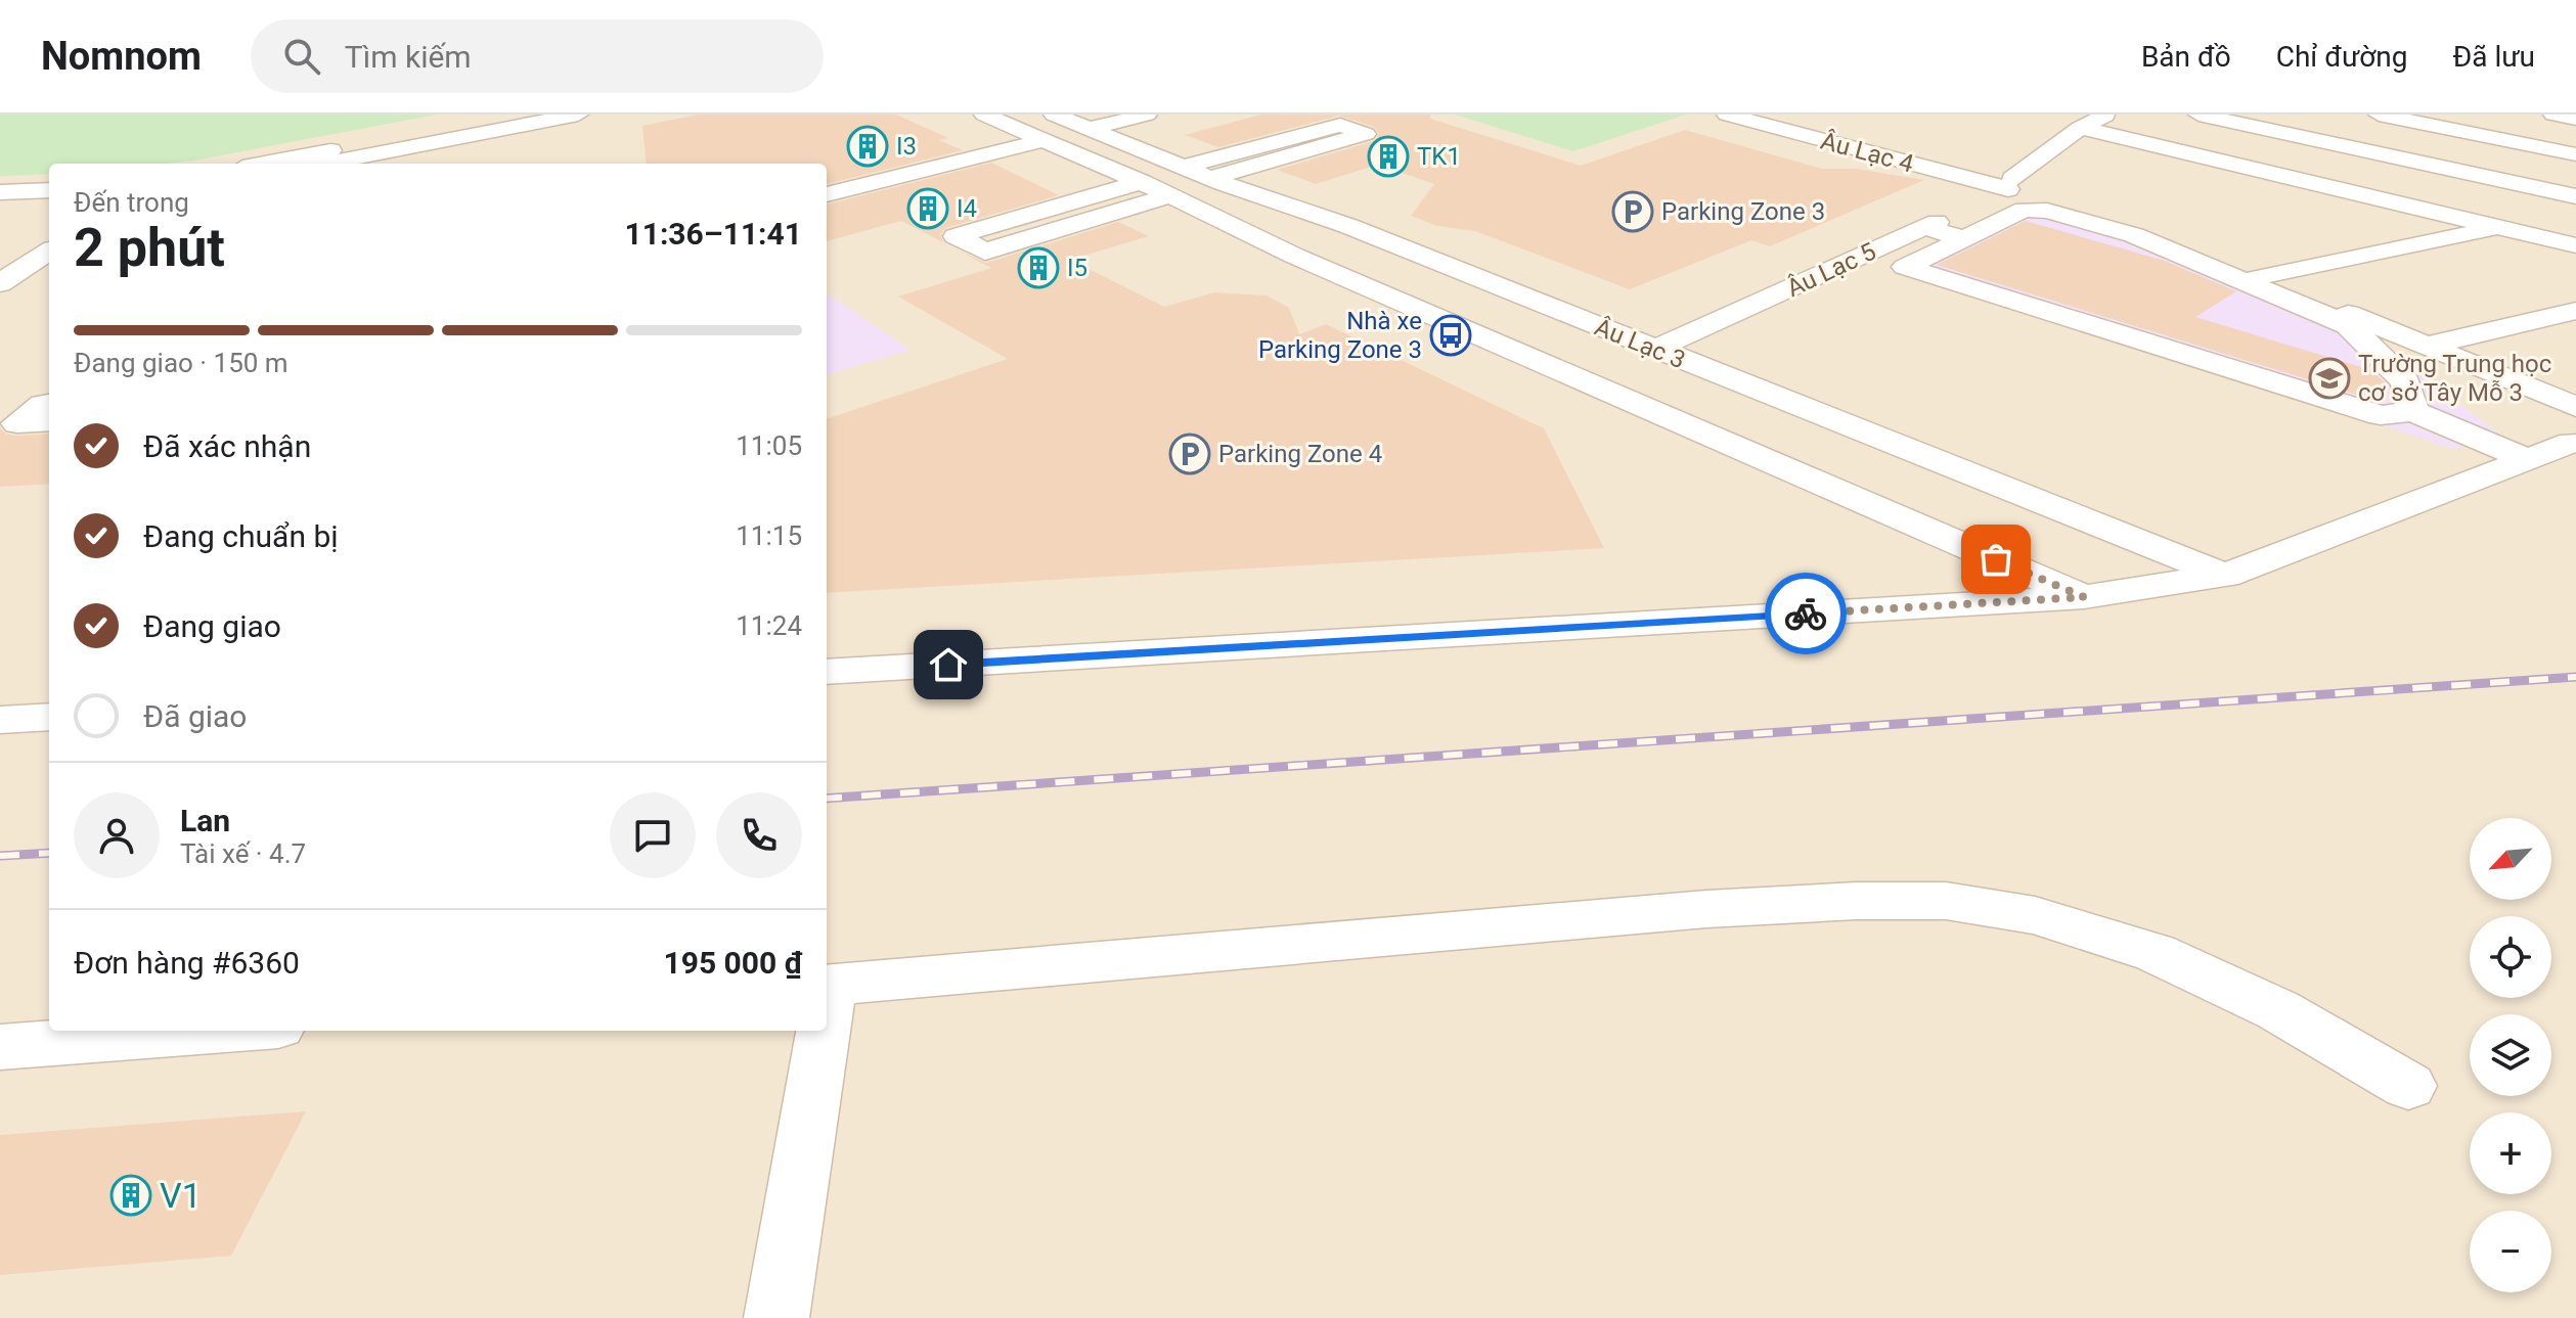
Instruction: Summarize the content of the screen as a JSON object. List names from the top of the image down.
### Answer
{
  "streets": {
    "street": ["Âu Lạc 4", "Âu Lạc 5", "Âu Lạc 3"]
  },
  "crossings": [
    ["Âu Lạc 4", "Âu Lạc 5"],
    ["Âu Lạc 5", "Âu Lạc 3"]
  ],
  "places": {
    "building": [
      "I3",
      "TK1",
      "I4",
      "I5",
      "V1"
    ],
    "parking": ["Parking Zone 3", "Parking Zone 4"],
    "bus stop": ["Nhà xe Parking Zone 3"],
    "school or university": ["Trường Trung học cơ sở Tây Mỗ 3"]
  },
  "north": "bottom left",
  "page": {
    "header": "Nomnom",
    "search": "Tìm kiếm",
    "nav": ["Bản đồ", "Chỉ đường", "Đã lưu"],
    "heading": ["2 phút", "Đến trong", "11:36–11:41"],
    "panel": [
      "Lan",
      "Tài xế · 4.7",
      "Đơn hàng #6360",
      "195 000 ₫"
    ],
    "bar": "Đang giao · 150 m",
    "list": [
      ["Đã xác nhận", "11:05"],
      ["Đang chuẩn bị", "11:15"],
      ["Đang giao", "11:24"],
      "Đã giao"
    ],
    "map_buttons": ["+", "−"]
  }
}
